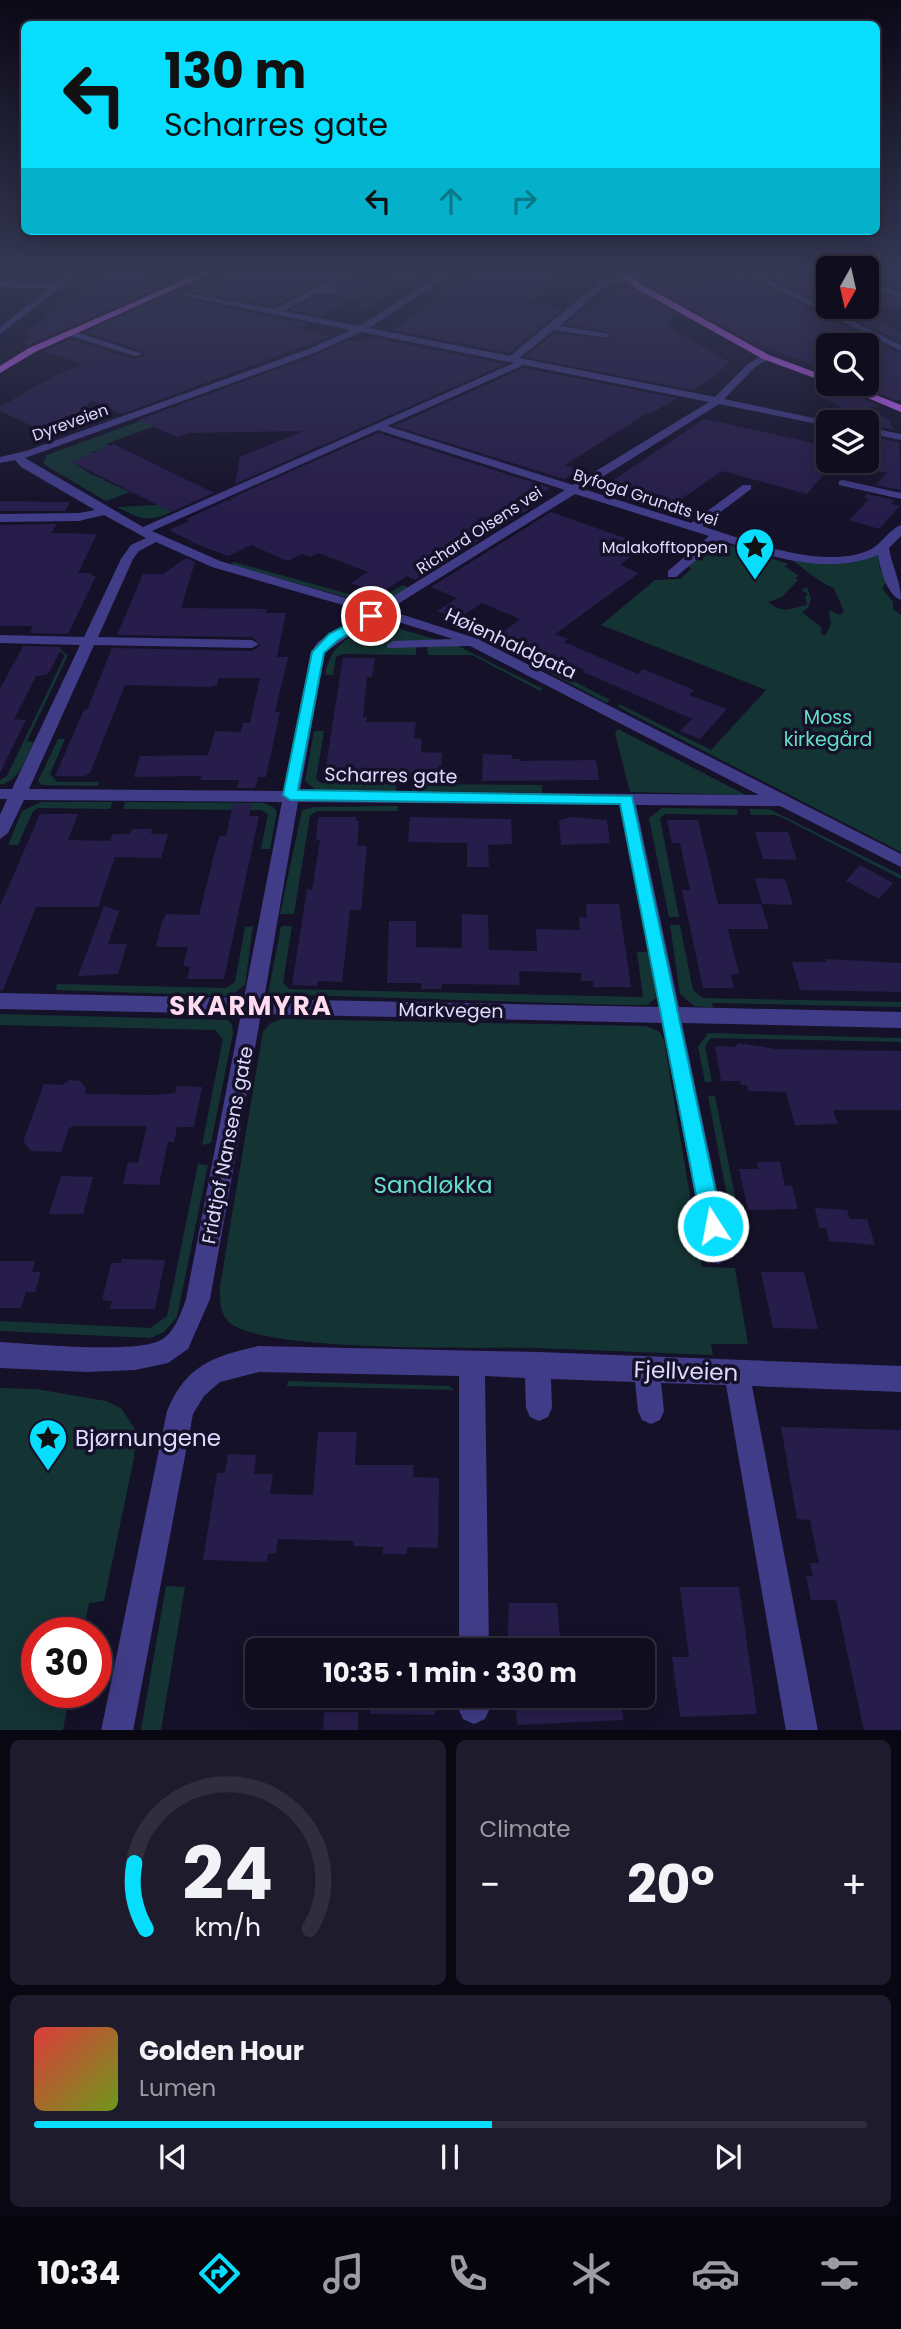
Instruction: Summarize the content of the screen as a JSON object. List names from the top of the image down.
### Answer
{
  "streets": {
    "street": [
      "Dyreveien",
      "Byfogd Grundts vei",
      "Richard Olsens vei",
      "Høienhaldgata",
      "Scharres gate",
      "Markvegen",
      "Fridtjof Nansens gate",
      "Fjellveien"
    ]
  },
  "crossings": [
    ["Dyreveien", "Høienhaldgata"],
    ["Byfogd Grundts vei", "Richard Olsens vei"],
    ["Richard Olsens vei", "Høienhaldgata"],
    ["Richard Olsens vei", "Fridtjof Nansens gate"],
    ["Høienhaldgata", "Scharres gate"],
    ["Høienhaldgata", "Fridtjof Nansens gate"],
    ["Scharres gate", "Fridtjof Nansens gate"],
    ["Markvegen", "Fridtjof Nansens gate"]
  ],
  "districts": ["SKARMYRA"],
  "parks": ["Moss kirkegård", "Sandløkka"],
  "places": {
    "place": ["Malakofftoppen", "Bjørnungene"]
  },
  "north": "bottom",
  "page": {
    "turn": ["130 m", "Scharres gate"],
    "limit": "30",
    "trip": "10:35 · 1 min · 330 m",
    "tile": "Climate",
    "heat": ["−", "20°", "+"],
    "song": ["Golden Hour", "Lumen"],
    "tabs": "10:34",
    "gauge": ["24", "km/h"]
  }
}
